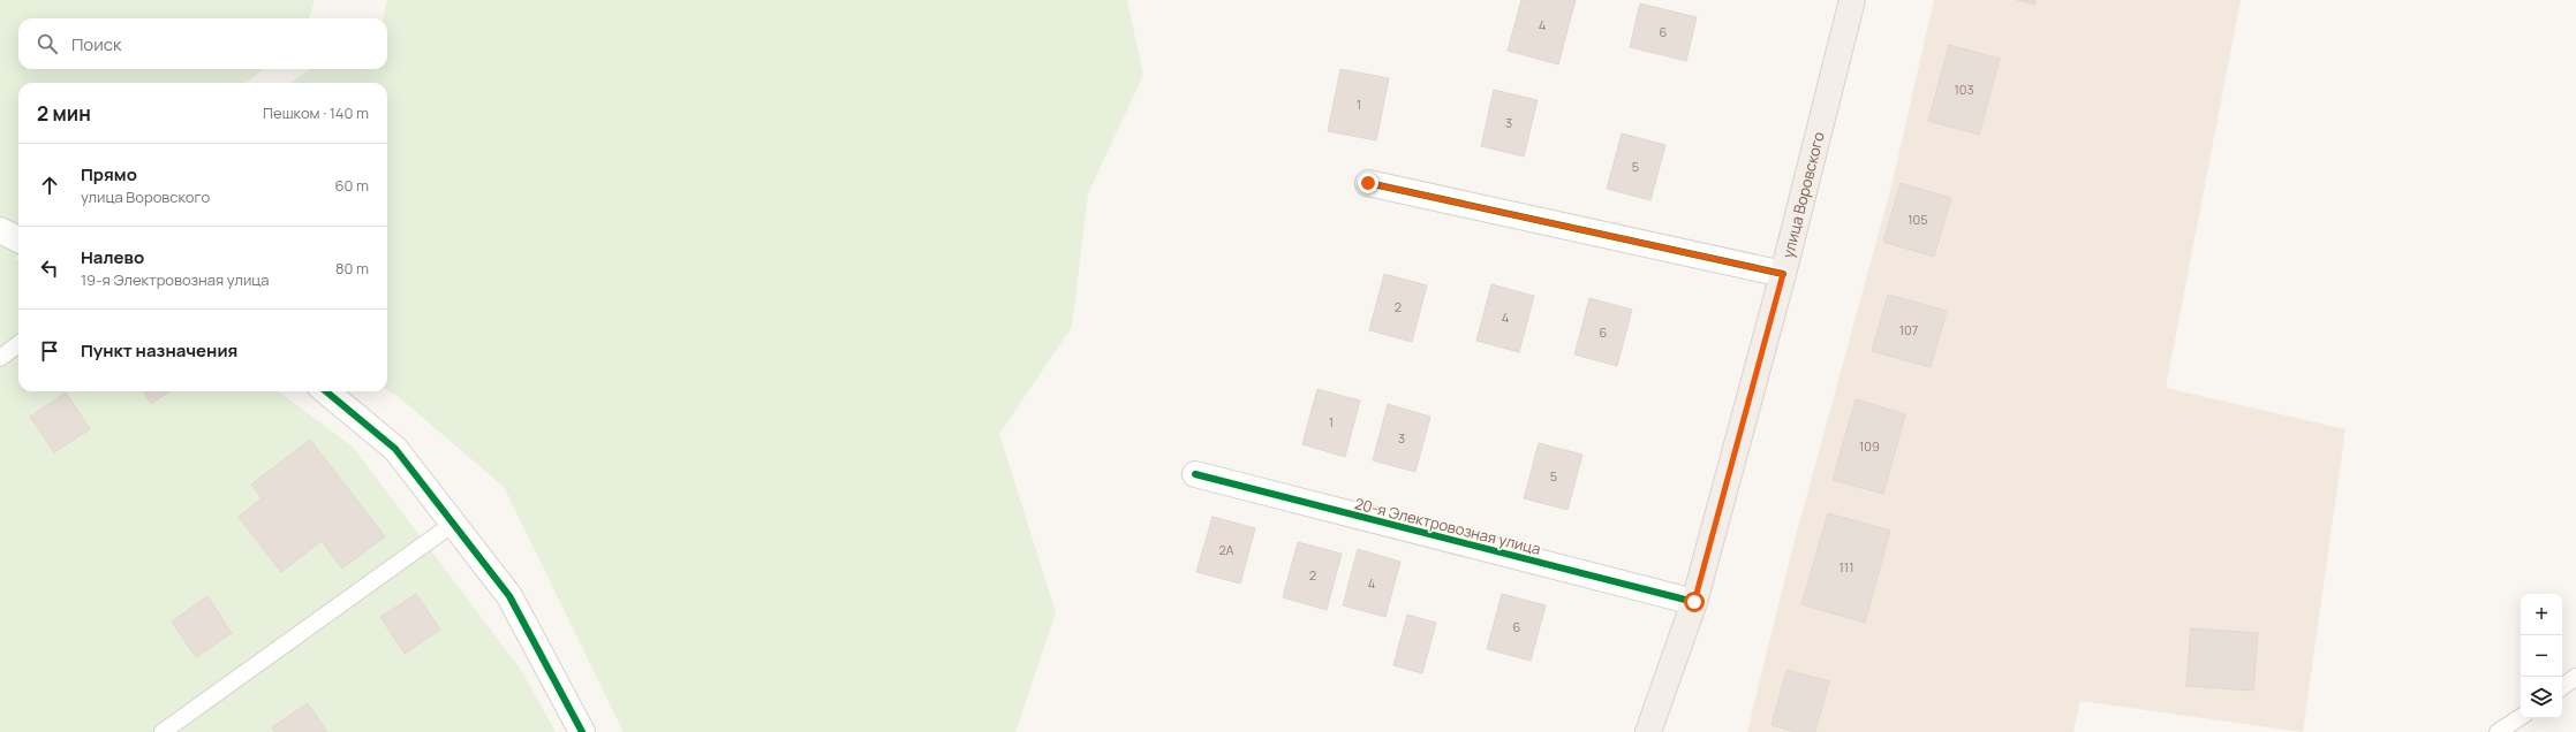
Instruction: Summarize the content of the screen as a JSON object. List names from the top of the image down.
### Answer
{
  "streets": {
    "main road": ["улица Воровского"],
    "street": ["20-я Электровозная улица"]
  },
  "crossings": [
    ["улица Воровского", "20-я Электровозная улица"]
  ],
  "house_numbers": [
    "4",
    "6",
    "103",
    "1",
    "3",
    "5",
    "105",
    "2",
    "4",
    "107",
    "6",
    "1",
    "3",
    "109",
    "5",
    "2А",
    "111",
    "2",
    "4",
    "6"
  ],
  "page": {
    "search": "Поиск",
    "heading": ["2 мин", "Пешком · 140 m"],
    "list": [
      ["Прямо", "улица Воровского", "60 m"],
      ["Налево", "19-я Электровозная улица", "80 m"],
      "Пункт назначения"
    ],
    "map_buttons": ["+", "−"]
  }
}
